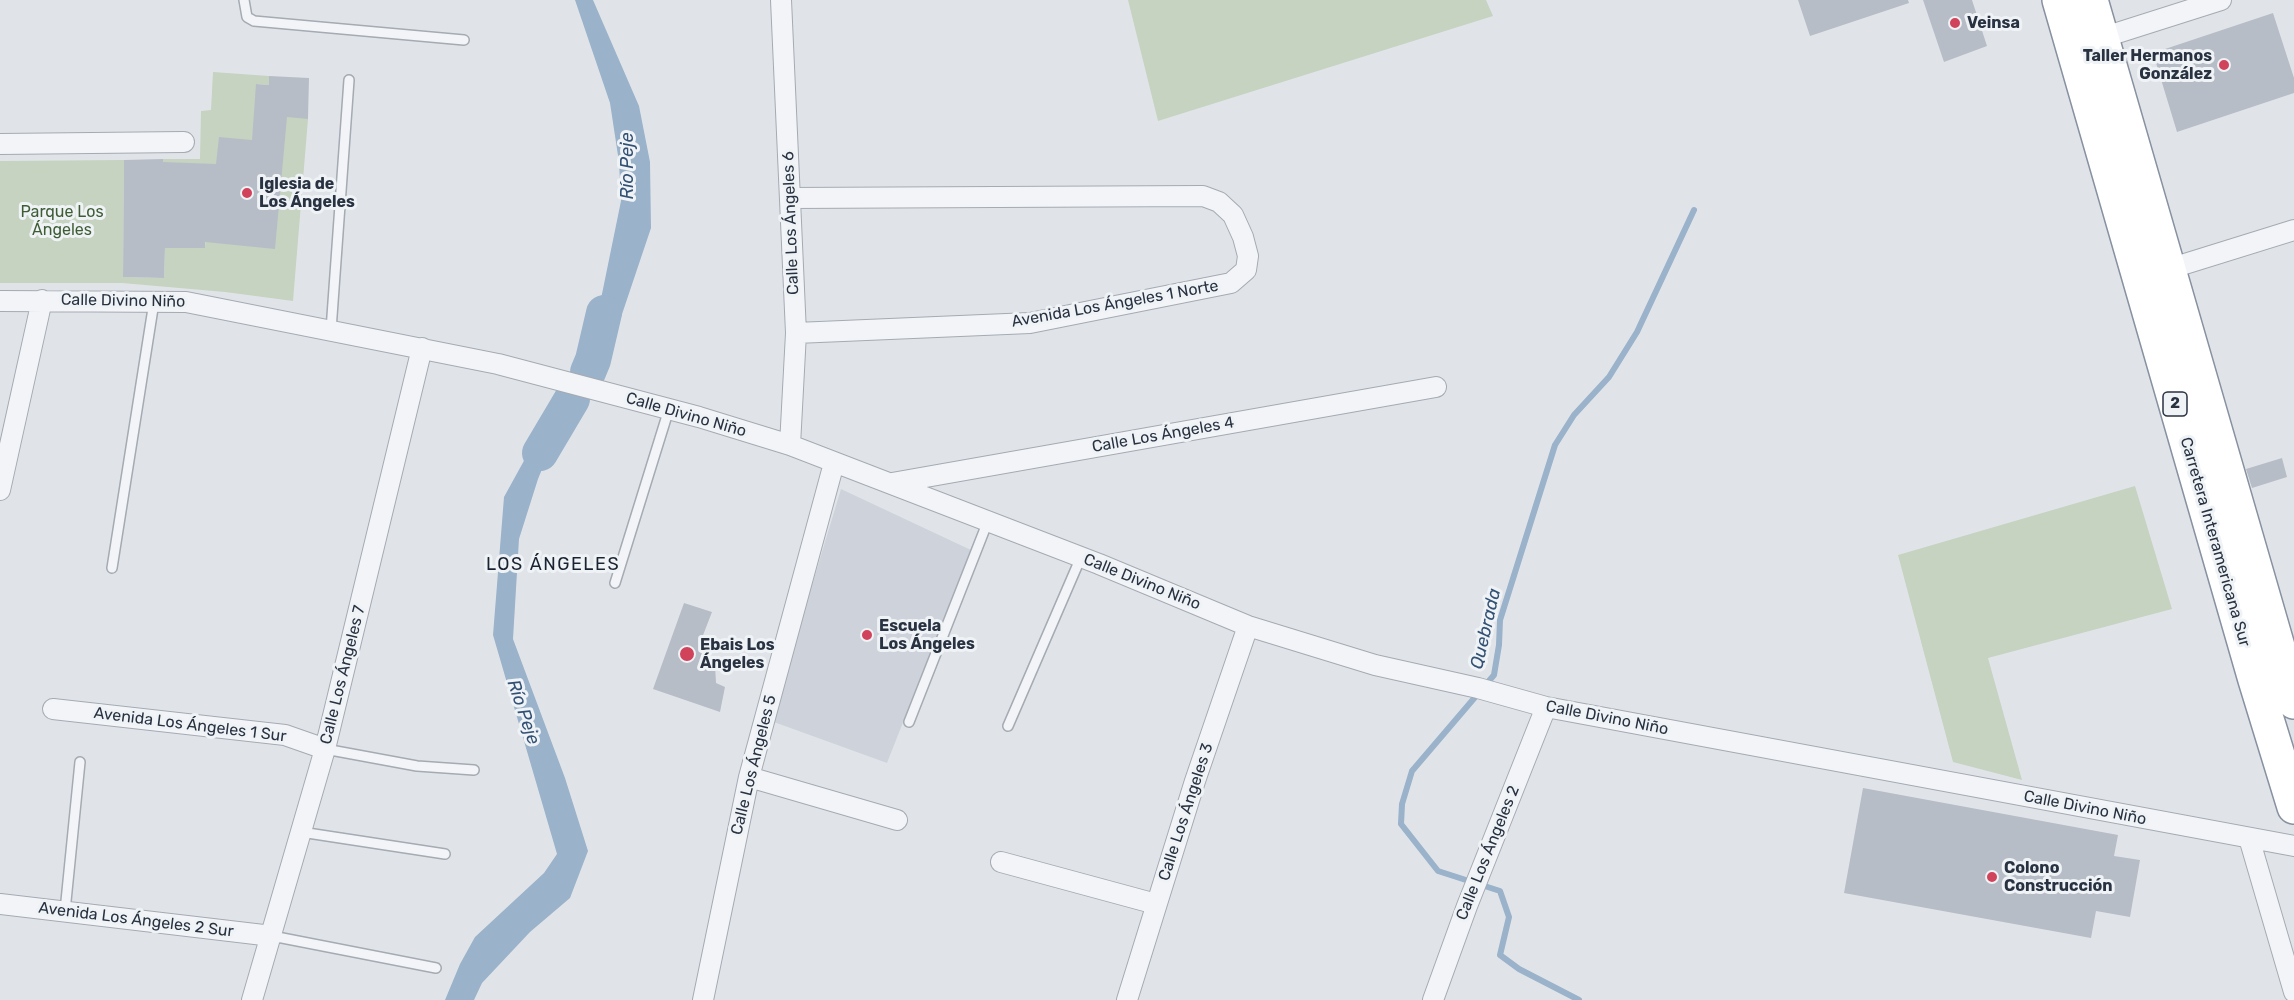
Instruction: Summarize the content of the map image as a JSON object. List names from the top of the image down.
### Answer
{
  "streets": {
    "highway": ["2", "Carretera Interamericana Sur"],
    "street": [
      "Calle Los Ángeles 6",
      "Calle Divino Niño",
      "Avenida Los Ángeles 1 Norte",
      "Calle Los Ángeles 4",
      "Calle Los Ángeles 7",
      "Avenida Los Ángeles 1 Sur",
      "Calle Los Ángeles 5",
      "Calle Los Ángeles 3",
      "Calle Los Ángeles 2",
      "Avenida Los Ángeles 2 Sur"
    ]
  },
  "crossings": [
    ["Calle Los Ángeles 6", "Calle Divino Niño"],
    ["Calle Los Ángeles 6", "Avenida Los Ángeles 1 Norte"],
    ["Calle Divino Niño", "Calle Los Ángeles 4"],
    ["Calle Divino Niño", "Calle Los Ángeles 7"],
    ["Calle Divino Niño", "Calle Los Ángeles 5"],
    ["Calle Divino Niño", "Calle Los Ángeles 3"],
    ["Calle Divino Niño", "Calle Los Ángeles 2"],
    ["Calle Los Ángeles 7", "Avenida Los Ángeles 1 Sur"],
    ["Calle Los Ángeles 7", "Avenida Los Ángeles 2 Sur"]
  ],
  "districts": ["LOS ÁNGELES"],
  "water": ["Río Peje", "Quebrada"],
  "parks": ["Parque Los Ángeles"],
  "places": [
    "Veinsa",
    "Taller Hermanos González",
    "Iglesia de Los Ángeles",
    "Escuela Los Ángeles",
    "Ebais Los Ángeles",
    "Colono Construcción"
  ]
}
